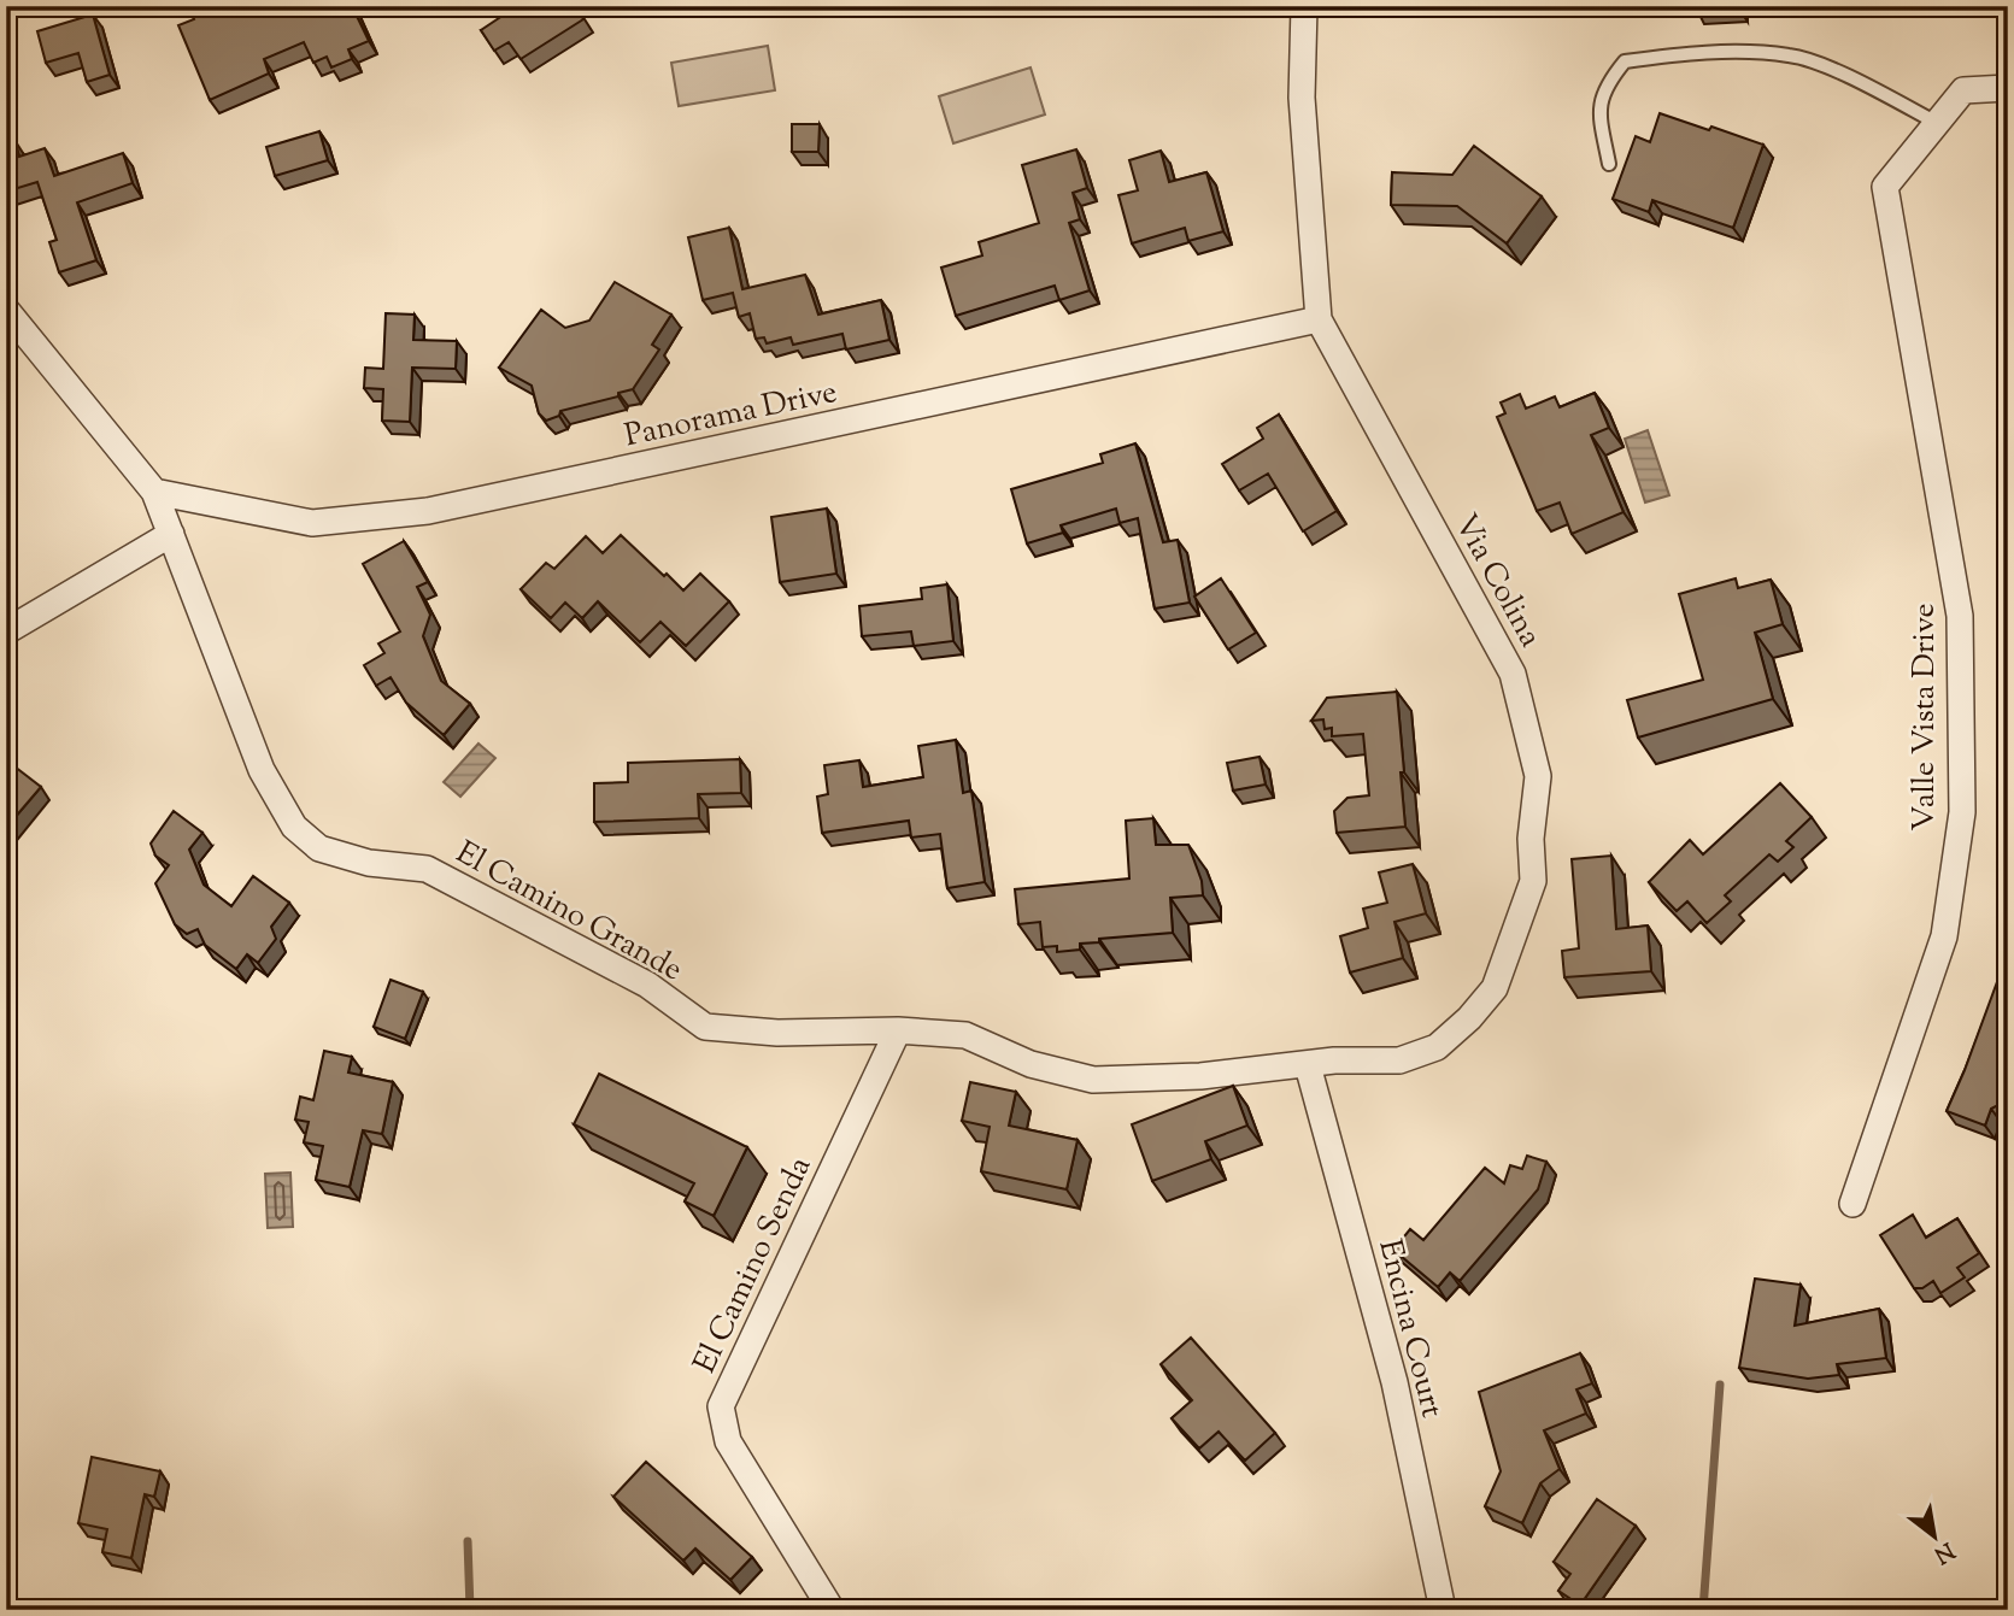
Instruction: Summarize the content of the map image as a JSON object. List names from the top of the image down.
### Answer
{
  "streets": {
    "street": [
      "Panorama Drive",
      "Via Colina",
      "Valle Vista Drive",
      "El Camino Grande",
      "El Camino Senda",
      "Encina Court"
    ]
  },
  "crossings": [
    ["Panorama Drive", "Via Colina"],
    ["Panorama Drive", "El Camino Grande"],
    ["Via Colina", "El Camino Grande"],
    ["Via Colina", "Encina Court"],
    ["El Camino Grande", "El Camino Senda"],
    ["El Camino Grande", "Encina Court"]
  ],
  "north": "bottom right"
}
